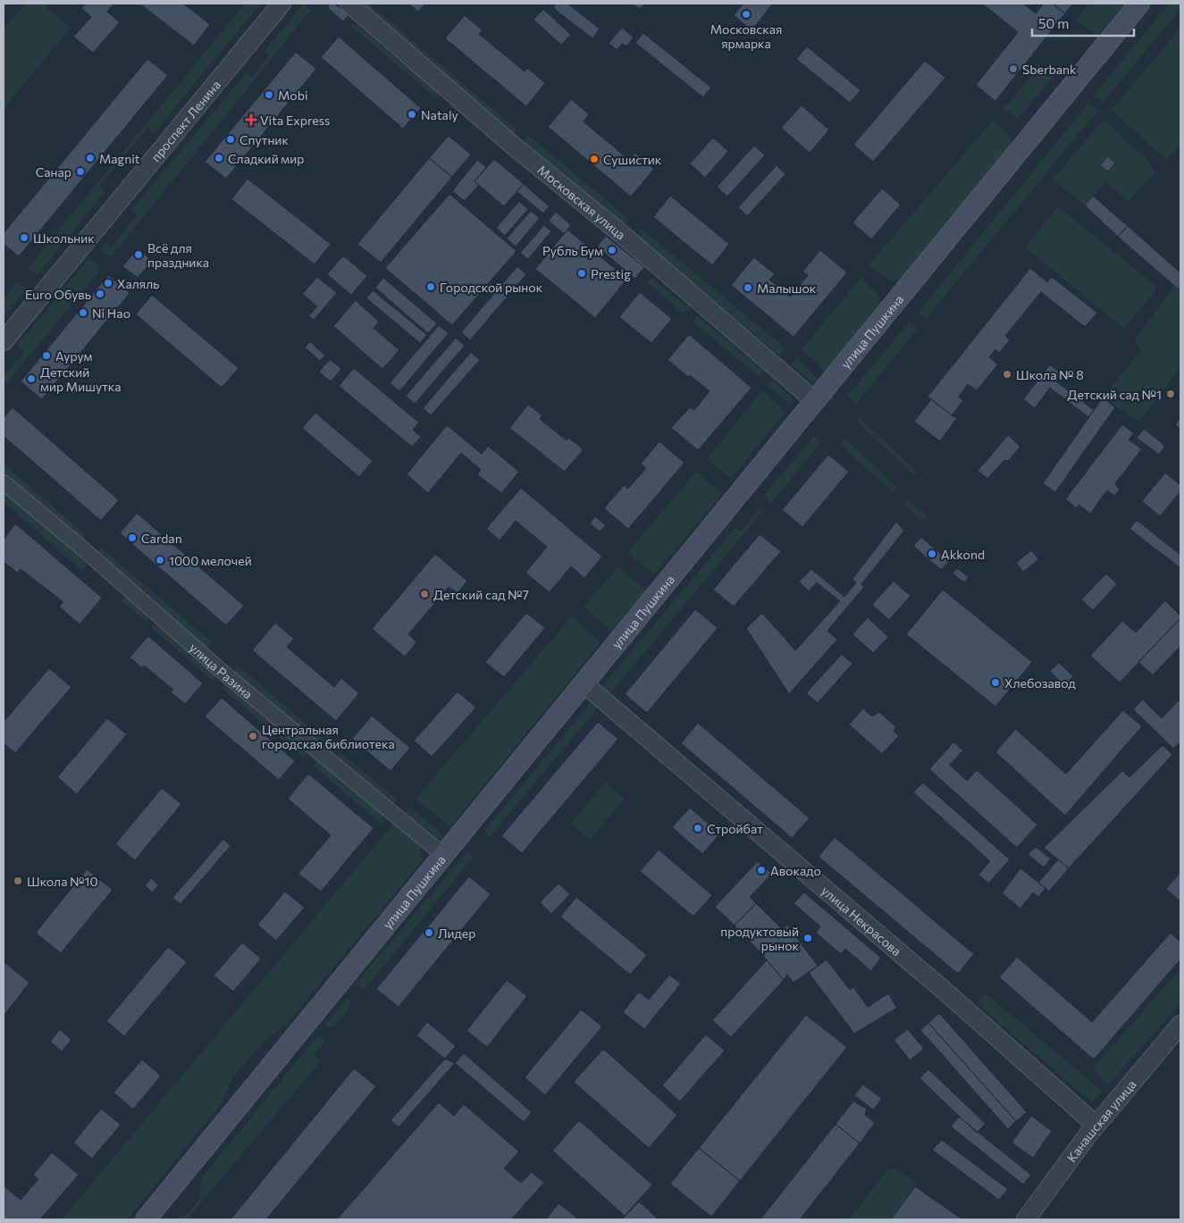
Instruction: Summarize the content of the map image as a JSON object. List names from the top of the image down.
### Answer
{
  "streets": {
    "main road": ["улица Пушкина"],
    "street": [
      "проспект Ленина",
      "Московская улица",
      "улица Разина",
      "улица Некрасова",
      "Канашская улица"
    ]
  },
  "crossings": [
    ["Московская улица", "улица Пушкина"],
    ["улица Пушкина", "улица Разина"],
    ["улица Пушкина", "улица Некрасова"],
    ["улица Некрасова", "Канашская улица"]
  ],
  "places": {
    "other": [
      "Московская ярмарка",
      "Sberbank",
      "Mobi",
      "Nataly",
      "Спутник",
      "Magnit",
      "Сладкий мир",
      "Сушистик",
      "Санар",
      "Школьник",
      "Рубль Бум",
      "Всё для праздника",
      "Prestig",
      "Халяль",
      "Городской рынок",
      "Малышок",
      "Euro Обувь",
      "Ni Hao",
      "Аурум",
      "Школа № 8",
      "Детский мир Мишутка",
      "Детский сад №1",
      "Cardan",
      "Akkond",
      "1000 мелочей",
      "Детский сад №7",
      "Хлебозавод",
      "Центральная городская библиотека",
      "Стройбат",
      "Авокадо",
      "Школа №10",
      "Лидер",
      "продуктовый рынок"
    ],
    "health": ["Vita Express"]
  },
  "scale_bar": "50 m"
}
